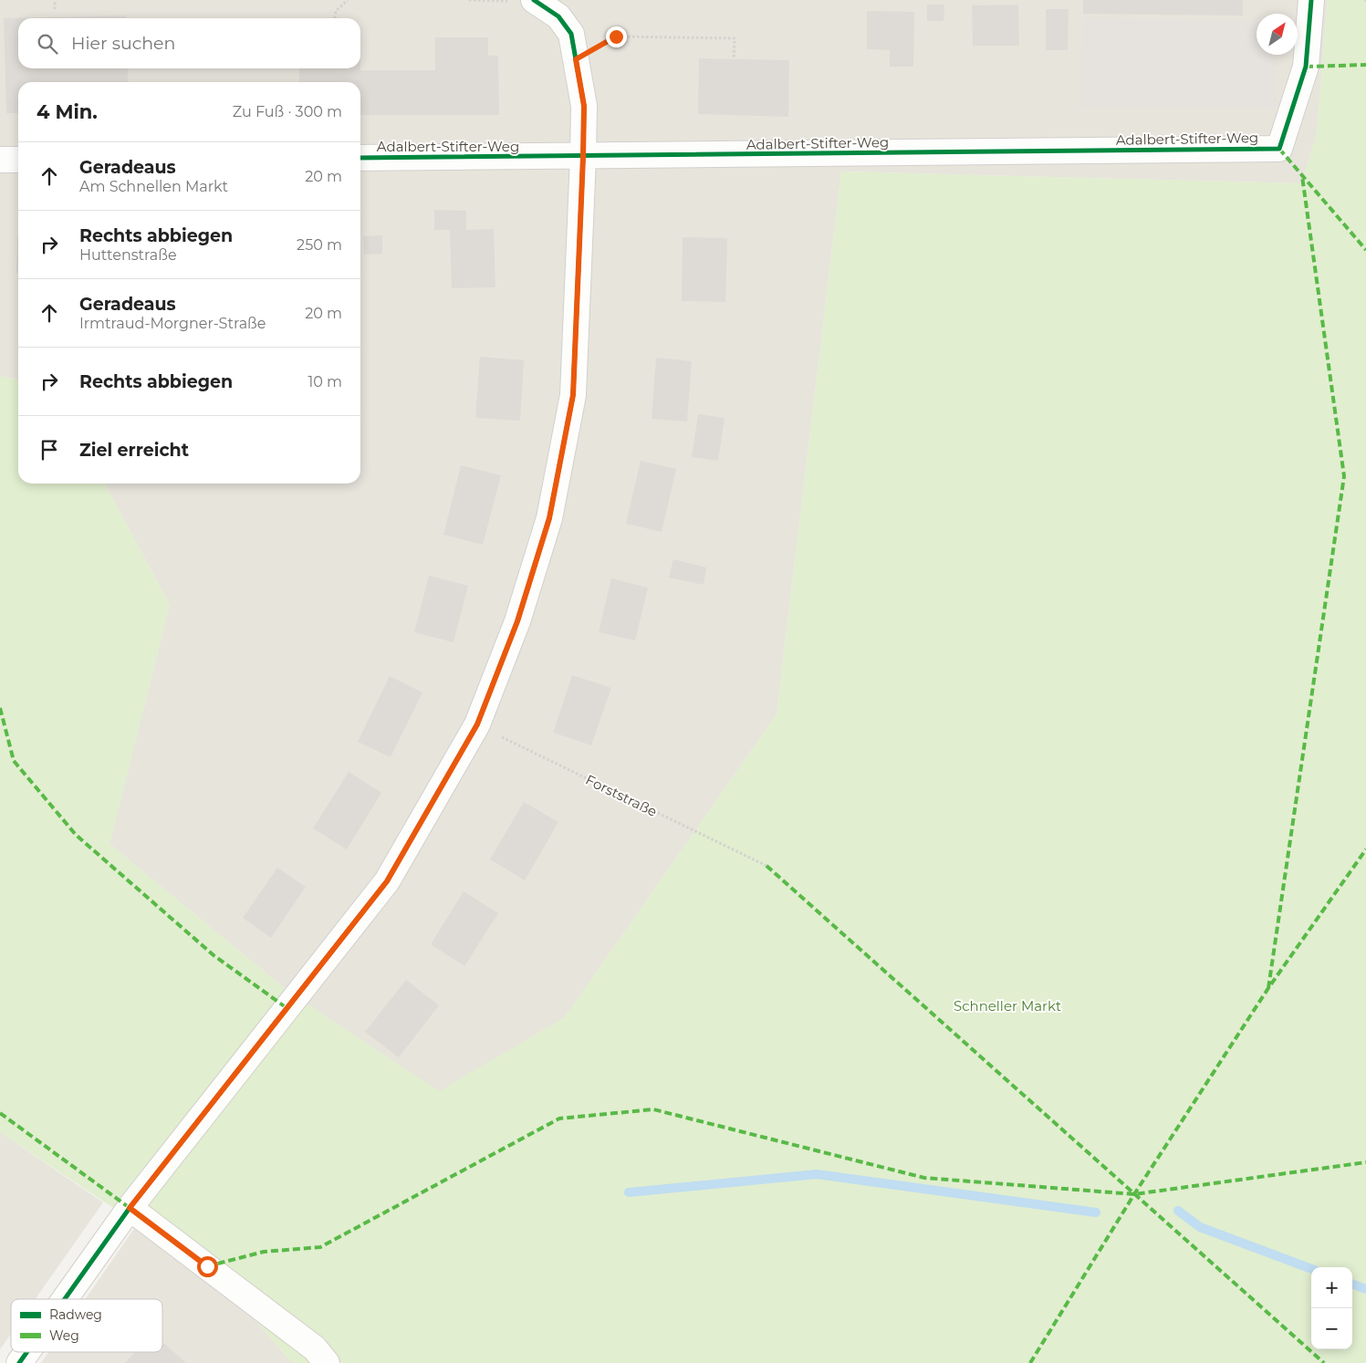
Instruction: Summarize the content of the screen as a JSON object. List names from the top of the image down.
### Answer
{
  "streets": {
    "street": ["Adalbert-Stifter-Weg"],
    "path": ["Forststraße"]
  },
  "parks": ["Schneller Markt"],
  "legend": ["Radweg", "Weg"],
  "north": "top right",
  "page": {
    "search": "Hier suchen",
    "heading": ["4 Min.", "Zu Fuß · 300 m"],
    "list": [
      ["Geradeaus", "Am Schnellen Markt", "20 m"],
      ["Rechts abbiegen", "Huttenstraße", "250 m"],
      ["Geradeaus", "Irmtraud-Morgner-Straße", "20 m"],
      ["Rechts abbiegen", "10 m"],
      "Ziel erreicht"
    ],
    "map_buttons": ["+", "−"]
  }
}
